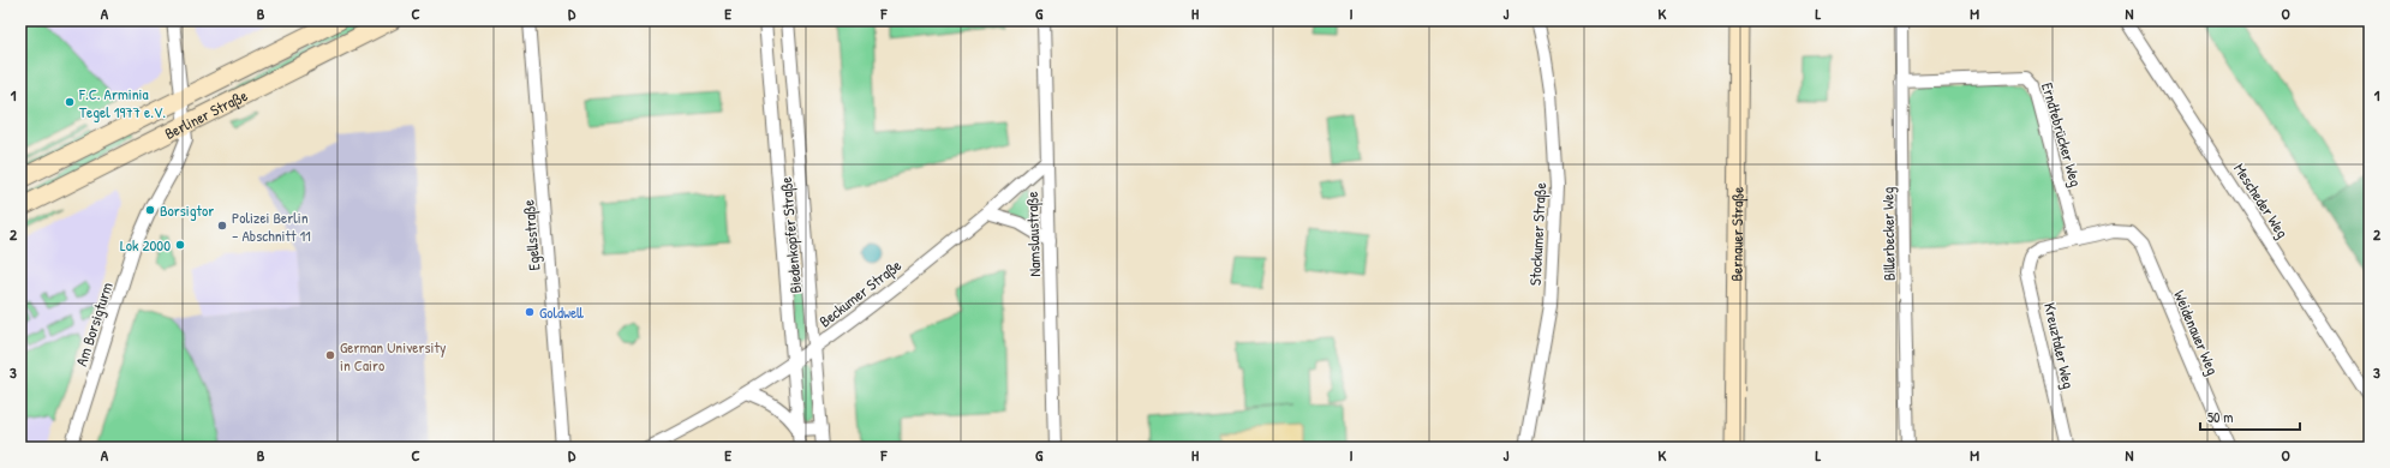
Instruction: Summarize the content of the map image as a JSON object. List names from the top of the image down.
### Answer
{
  "streets": {
    "main road": ["Berliner Straße", "Bernauer Straße"],
    "street": [
      "Erndtebrücker Weg",
      "Mescheder Weg",
      "Namslaustraße",
      "Stockumer Straße",
      "Billerbecker Weg",
      "Egellsstraße",
      "Biedenkopfer Straße",
      "Beckumer Straße",
      "Am Borsigturm",
      "Weidenauer Weg",
      "Kreuztaler Weg"
    ]
  },
  "crossings": [
    ["Berliner Straße", "Am Borsigturm"],
    ["Erndtebrücker Weg", "Billerbecker Weg"],
    ["Erndtebrücker Weg", "Weidenauer Weg"],
    ["Erndtebrücker Weg", "Kreuztaler Weg"],
    ["Namslaustraße", "Beckumer Straße"],
    ["Biedenkopfer Straße", "Beckumer Straße"],
    ["Weidenauer Weg", "Kreuztaler Weg"]
  ],
  "places": [
    "F.C. Arminia Tegel 1977 e.V.",
    "Borsigtor",
    "Polizei Berlin – Abschnitt 11",
    "Lok 2000",
    "Goldwell",
    "German University in Cairo"
  ],
  "scale_bar": "50 m",
  "grid": {
    "columns": [
      "A",
      "B",
      "C",
      "D",
      "E",
      "F",
      "G",
      "H",
      "I",
      "J",
      "K",
      "L",
      "M",
      "N",
      "O"
    ],
    "rows": ["1", "2", "3"]
  }
}
